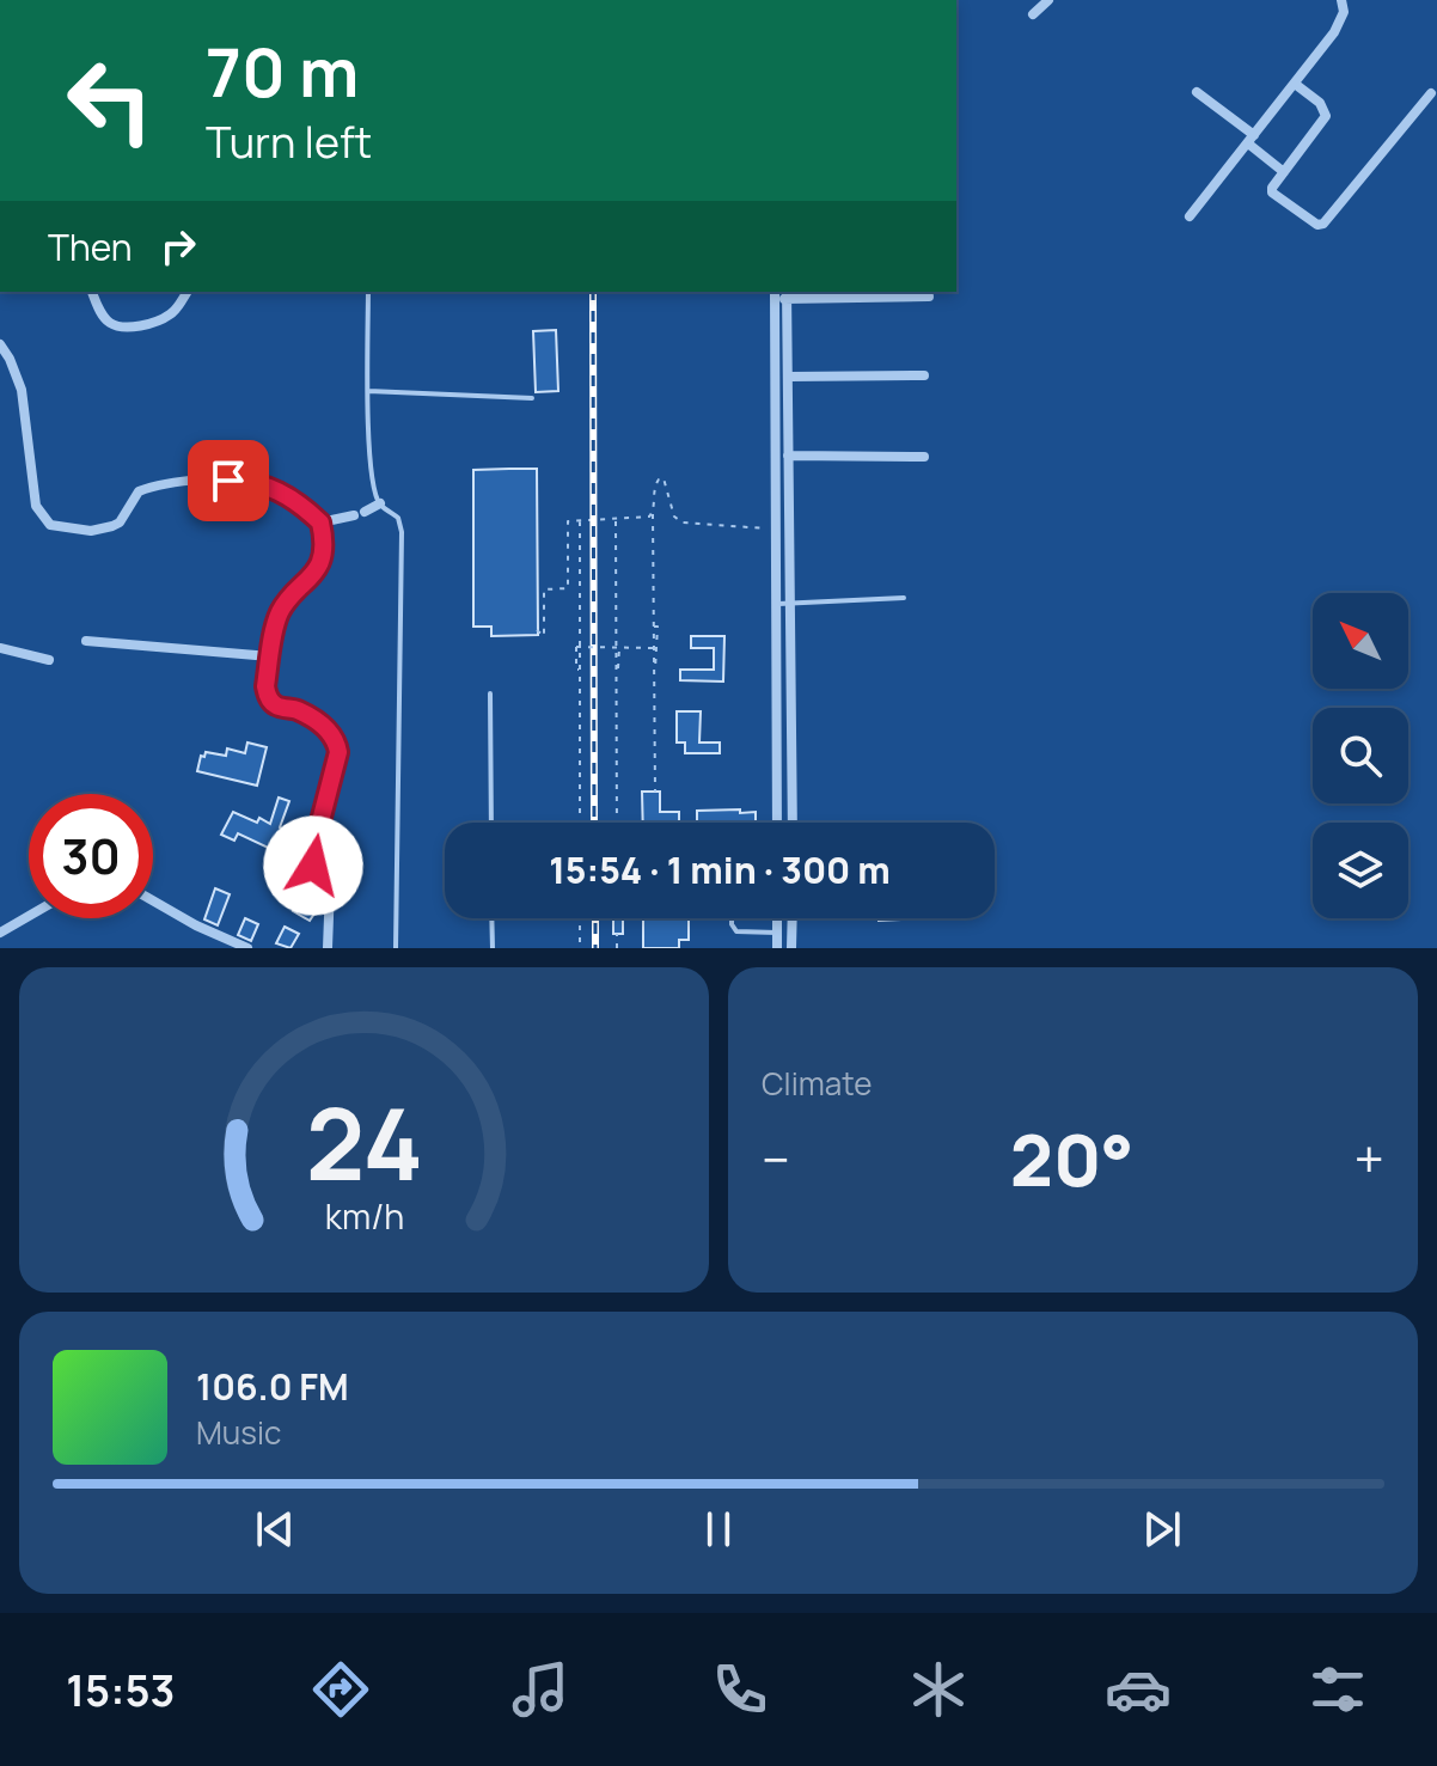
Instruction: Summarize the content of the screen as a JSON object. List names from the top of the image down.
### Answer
{
  "north": "top left",
  "page": {
    "turn": ["70 m", "Turn left"],
    "then": "Then",
    "limit": "30",
    "trip": "15:54 · 1 min · 300 m",
    "tile": "Climate",
    "heat": ["−", "20°", "+"],
    "song": ["106.0 FM", "Music"],
    "tabs": "15:53",
    "gauge": ["24", "km/h"]
  }
}
